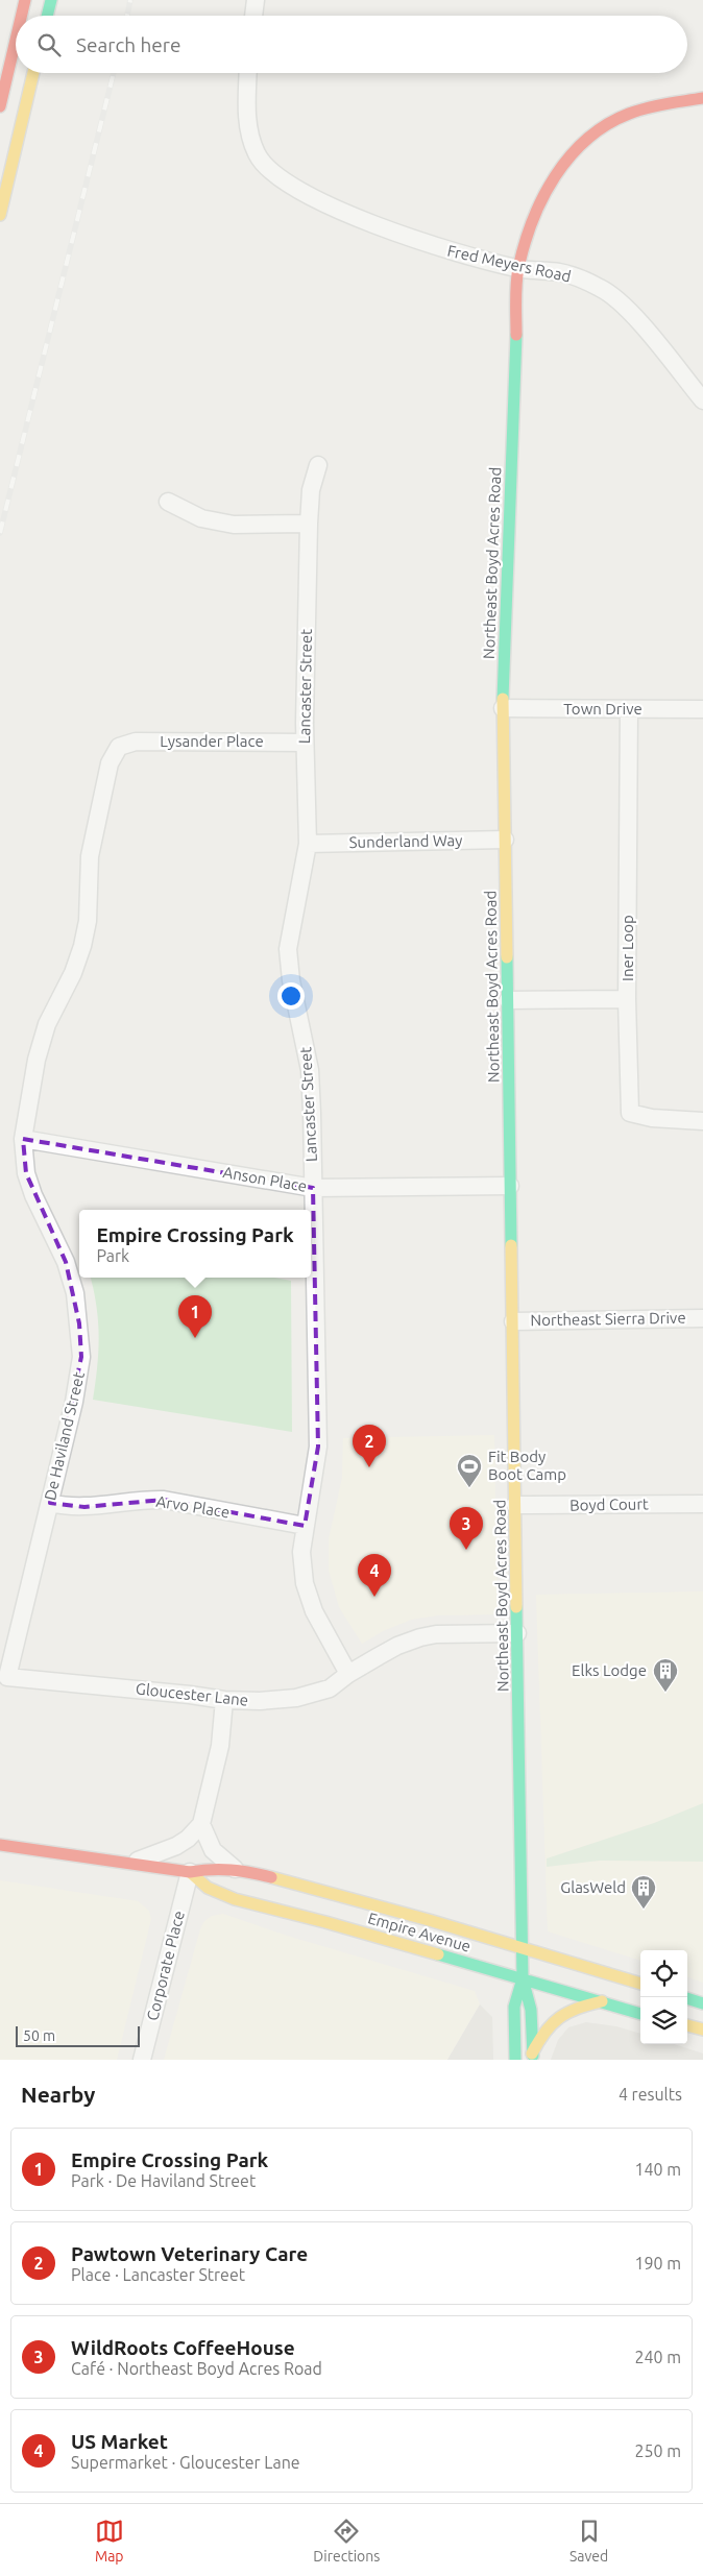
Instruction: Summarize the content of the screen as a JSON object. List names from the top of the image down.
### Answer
{
  "streets": {
    "main road": ["Northeast Boyd Acres Road", "Empire Avenue"],
    "street": [
      "Fred Meyers Road",
      "Lancaster Street",
      "Town Drive",
      "Lysander Place",
      "Sunderland Way",
      "Iner Loop",
      "Anson Place",
      "Northeast Sierra Drive",
      "De Haviland Street",
      "Boyd Court",
      "Arvo Place",
      "Gloucester Lane",
      "Corporate Place"
    ]
  },
  "crossings": [
    ["Fred Meyers Road", "Northeast Boyd Acres Road"],
    ["Northeast Boyd Acres Road", "Town Drive"],
    ["Northeast Boyd Acres Road", "Sunderland Way"],
    ["Northeast Boyd Acres Road", "Anson Place"],
    ["Northeast Boyd Acres Road", "Northeast Sierra Drive"],
    ["Northeast Boyd Acres Road", "Boyd Court"],
    ["Northeast Boyd Acres Road", "Gloucester Lane"],
    ["Northeast Boyd Acres Road", "Empire Avenue"],
    ["Lancaster Street", "Lysander Place"],
    ["Lancaster Street", "Sunderland Way"],
    ["Lancaster Street", "Anson Place"],
    ["Lancaster Street", "Arvo Place"],
    ["Lancaster Street", "Gloucester Lane"],
    ["Town Drive", "Iner Loop"],
    ["Lysander Place", "De Haviland Street"],
    ["Anson Place", "De Haviland Street"],
    ["De Haviland Street", "Arvo Place"],
    ["De Haviland Street", "Gloucester Lane"],
    ["Empire Avenue", "Corporate Place"]
  ],
  "places": {
    "sports": ["Fit Body Boot Camp"],
    "building": ["Elks Lodge", "GlasWeld"]
  },
  "scale_bar": "50 m",
  "page": {
    "search": "Search here",
    "popup": ["Empire Crossing Park", "Park"],
    "pins": [
      "1",
      "2",
      "3",
      "4"
    ],
    "scale": "50 m",
    "heading": ["Nearby", "4 results"],
    "list": [
      {
        "mark": "1",
        "name": "Empire Crossing Park",
        "note": "Park · De Haviland Street",
        "value": "140 m"
      },
      {
        "mark": "2",
        "name": "Pawtown Veterinary Care",
        "note": "Place · Lancaster Street",
        "value": "190 m"
      },
      {
        "mark": "3",
        "name": "WildRoots CoffeeHouse",
        "note": "Café · Northeast Boyd Acres Road",
        "value": "240 m"
      },
      {
        "mark": "4",
        "name": "US Market",
        "note": "Supermarket · Gloucester Lane",
        "value": "250 m"
      }
    ],
    "nav": ["Map", "Directions", "Saved"]
  }
}
